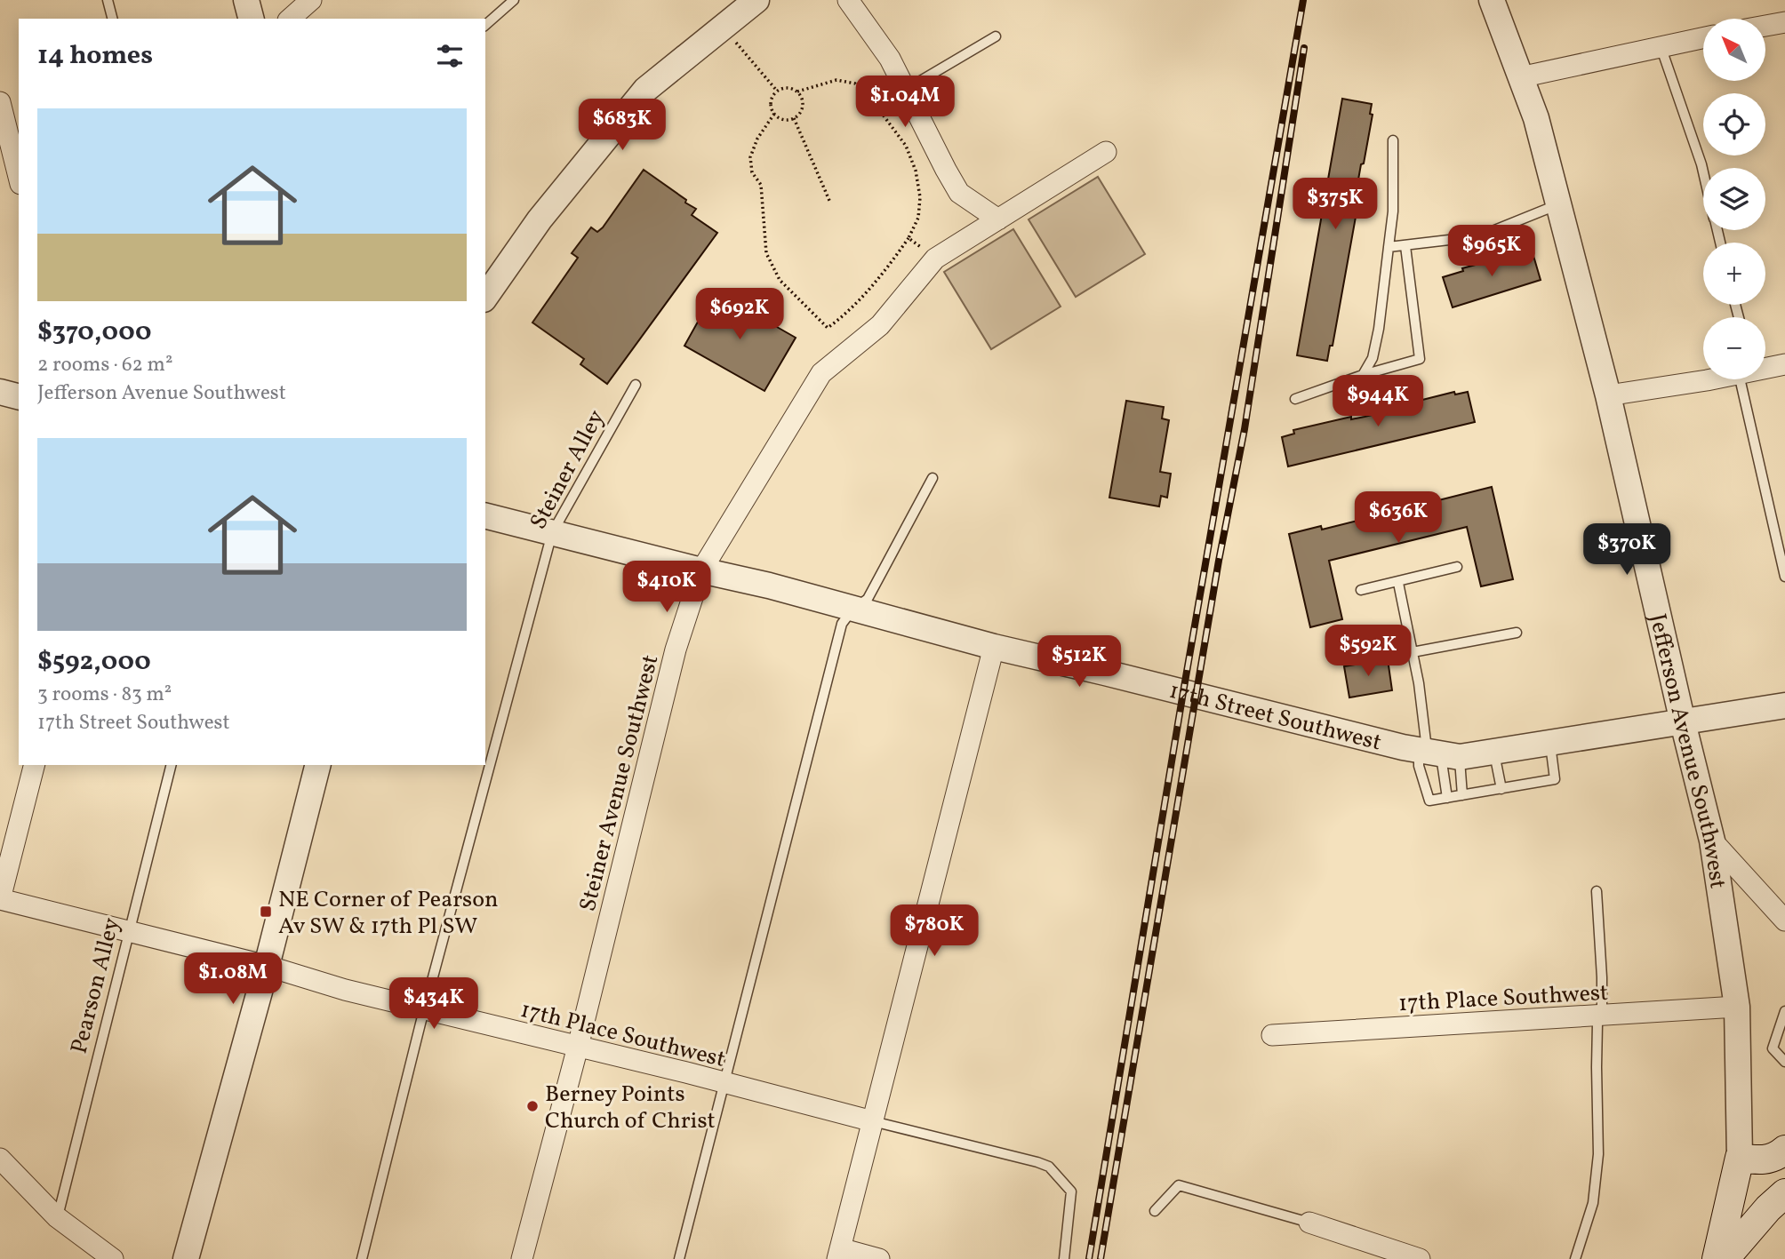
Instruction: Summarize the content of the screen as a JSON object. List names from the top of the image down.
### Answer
{
  "streets": {
    "main road": ["Jefferson Avenue Southwest"],
    "street": ["17th Street Southwest", "Steiner Avenue Southwest", "17th Place Southwest"],
    "lane": ["Steiner Alley", "Pearson Alley"]
  },
  "crossings": [
    ["Steiner Alley", "17th Street Southwest"],
    ["Steiner Alley", "17th Place Southwest"],
    ["17th Street Southwest", "Jefferson Avenue Southwest"],
    ["17th Street Southwest", "Steiner Avenue Southwest"],
    ["Jefferson Avenue Southwest", "17th Place Southwest"],
    ["Steiner Avenue Southwest", "17th Place Southwest"],
    ["Pearson Alley", "17th Place Southwest"]
  ],
  "places": {
    "transit": ["NE Corner of Pearson Av SW & 17th Pl SW"],
    "other": ["Berney Points Church of Christ"]
  },
  "north": "top left",
  "page": {
    "map_buttons": ["+", "−"],
    "heading": "14 homes",
    "price": [
      "$1.04M",
      "$683K",
      "$375K",
      "$965K",
      "$692K",
      "$944K",
      "$636K",
      "$370K",
      "$410K",
      "$592K",
      "$512K",
      "$780K",
      "$1.08M",
      "$434K"
    ],
    "list": [
      {
        "name": "$370,000",
        "note": "2 rooms · 62 m² · Jefferson Avenue Southwest"
      },
      {
        "name": "$592,000",
        "note": "3 rooms · 83 m² · 17th Street Southwest"
      }
    ]
  }
}
